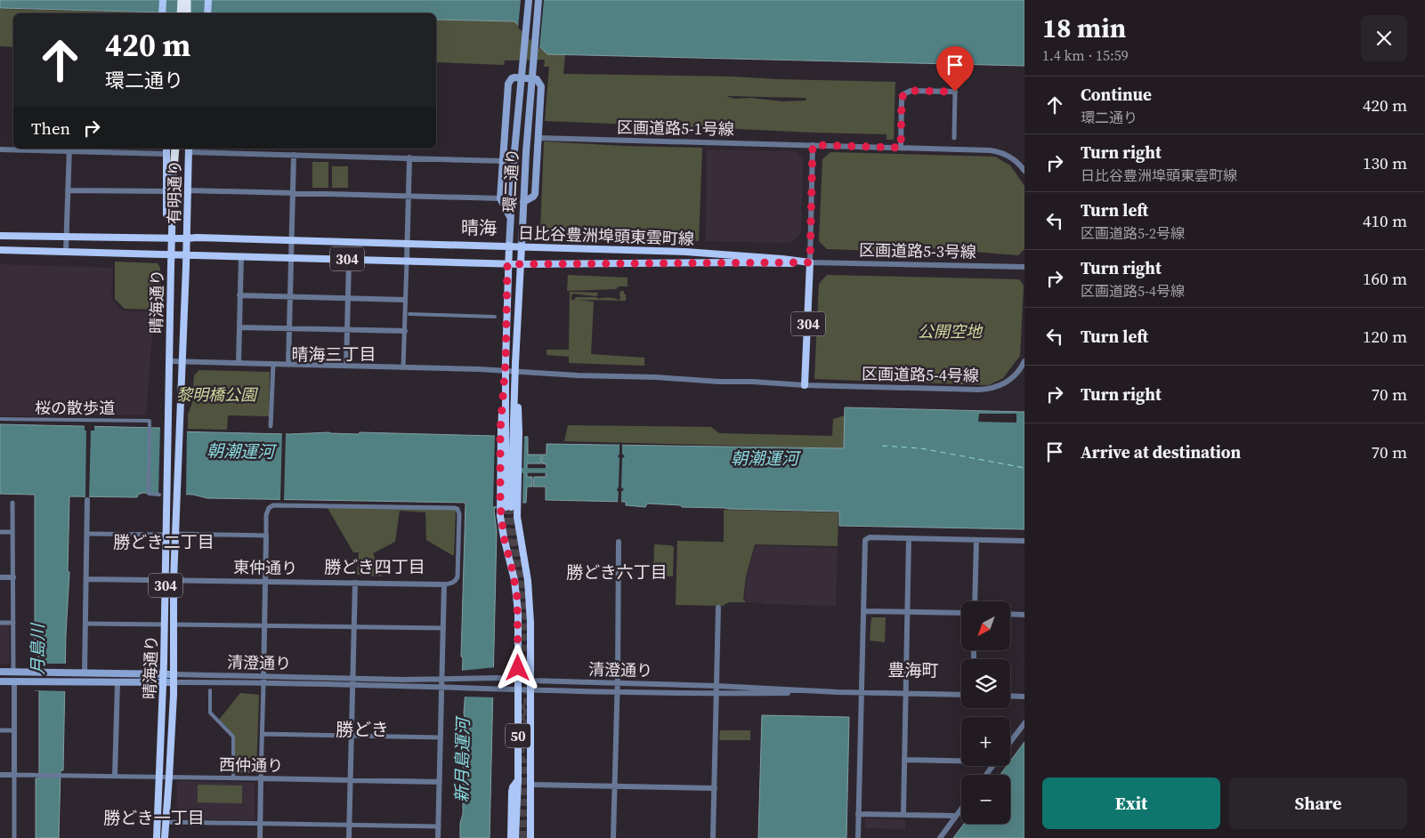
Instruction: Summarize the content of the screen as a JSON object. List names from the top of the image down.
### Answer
{
  "streets": {
    "main road": [
      "環二通り",
      "有明通り",
      "日比谷豊洲埠頭東雲町線",
      "304",
      "晴海通り",
      "清澄通り",
      "50"
    ],
    "street": [
      "区画道路5-1号線",
      "区画道路5-3号線",
      "区画道路5-4号線",
      "桜の散歩道",
      "東仲通り",
      "西仲通り"
    ]
  },
  "crossings": [
    ["環二通り", "日比谷豊洲埠頭東雲町線"],
    ["環二通り", "50"],
    ["有明通り", "日比谷豊洲埠頭東雲町線"],
    ["有明通り", "304"],
    ["有明通り", "晴海通り"],
    ["日比谷豊洲埠頭東雲町線", "区画道路5-3号線"],
    ["日比谷豊洲埠頭東雲町線", "304"],
    ["日比谷豊洲埠頭東雲町線", "晴海通り"],
    ["区画道路5-3号線", "304"],
    ["304", "晴海通り"],
    ["304", "区画道路5-4号線"],
    ["晴海通り", "区画道路5-4号線"],
    ["晴海通り", "東仲通り"],
    ["晴海通り", "清澄通り"],
    ["晴海通り", "西仲通り"],
    ["清澄通り", "50"]
  ],
  "districts": [
    "晴海",
    "晴海三丁目",
    "勝どき二丁目",
    "勝どき四丁目",
    "勝どき六丁目",
    "豊海町",
    "勝どき",
    "勝どき一丁目"
  ],
  "water": ["朝潮運河", "月島川", "新月島運河"],
  "parks": ["公開空地", "黎明橋公園"],
  "north": "bottom left",
  "page": {
    "heading": ["18 min", "1.4 km · 15:59"],
    "turn": ["420 m", "環二通り"],
    "list": [
      {
        "name": "Continue",
        "note": "環二通り",
        "value": "420 m"
      },
      {
        "name": "Turn right",
        "note": "日比谷豊洲埠頭東雲町線",
        "value": "130 m"
      },
      {
        "name": "Turn left",
        "note": "区画道路5-2号線",
        "value": "410 m"
      },
      {
        "name": "Turn right",
        "note": "区画道路5-4号線",
        "value": "160 m"
      },
      {
        "name": "Turn left",
        "value": "120 m"
      },
      {
        "name": "Turn right",
        "value": "70 m"
      },
      {
        "name": "Arrive at destination",
        "value": "70 m"
      }
    ],
    "then": "Then",
    "map_buttons": ["+", "−"],
    "buttons": ["Exit", "Share"]
  }
}
